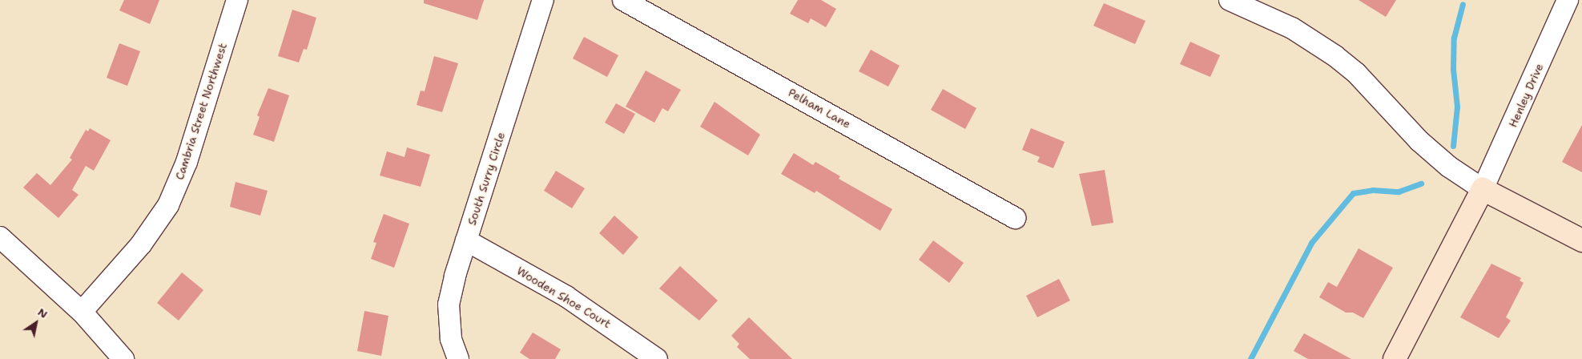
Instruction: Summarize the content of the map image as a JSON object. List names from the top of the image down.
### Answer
{
  "streets": {
    "street": [
      "Henley Drive",
      "Pelham Lane",
      "Cambria Street Northwest",
      "South Surry Circle",
      "Wooden Shoe Court"
    ]
  },
  "crossings": [
    ["South Surry Circle", "Wooden Shoe Court"]
  ],
  "north": "top right"
}
